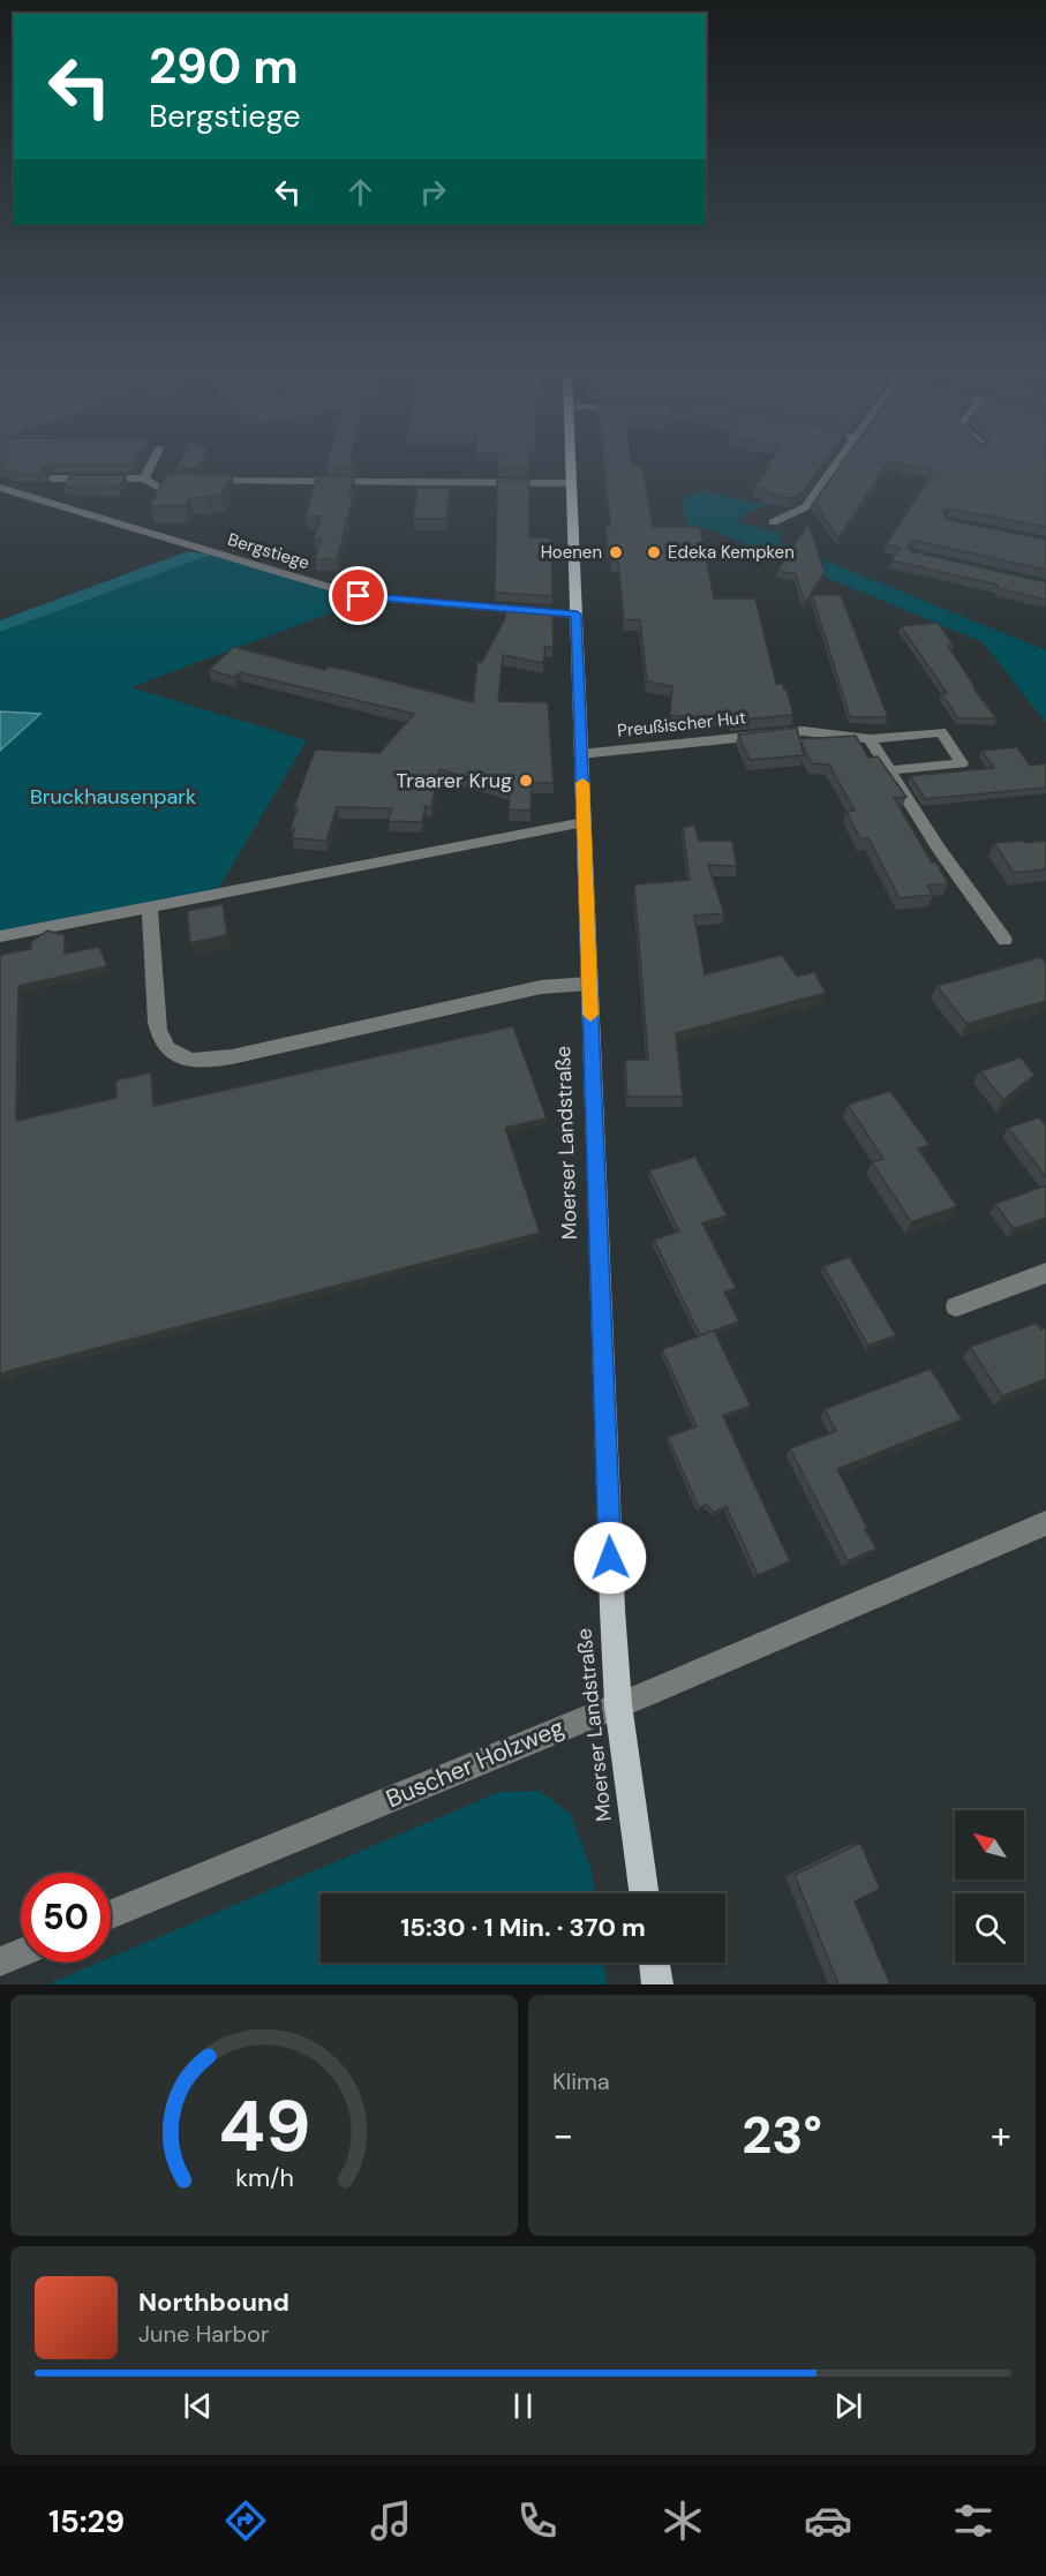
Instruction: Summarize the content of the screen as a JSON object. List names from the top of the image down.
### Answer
{
  "streets": {
    "main road": ["Moerser Landstraße"],
    "street": ["Bergstiege", "Preußischer Hut", "Buscher Holzweg"]
  },
  "crossings": [
    ["Bergstiege", "Moerser Landstraße"],
    ["Preußischer Hut", "Moerser Landstraße"],
    ["Moerser Landstraße", "Buscher Holzweg"]
  ],
  "parks": ["Bruckhausenpark"],
  "places": ["Hoenen", "Edeka Kempken", "Traarer Krug"],
  "north": "top left",
  "page": {
    "turn": ["290 m", "Bergstiege"],
    "limit": "50",
    "trip": "15:30 · 1 Min. · 370 m",
    "tile": "Klima",
    "heat": ["−", "23°", "+"],
    "song": ["Northbound", "June Harbor"],
    "tabs": "15:29",
    "gauge": ["49", "km/h"]
  }
}
